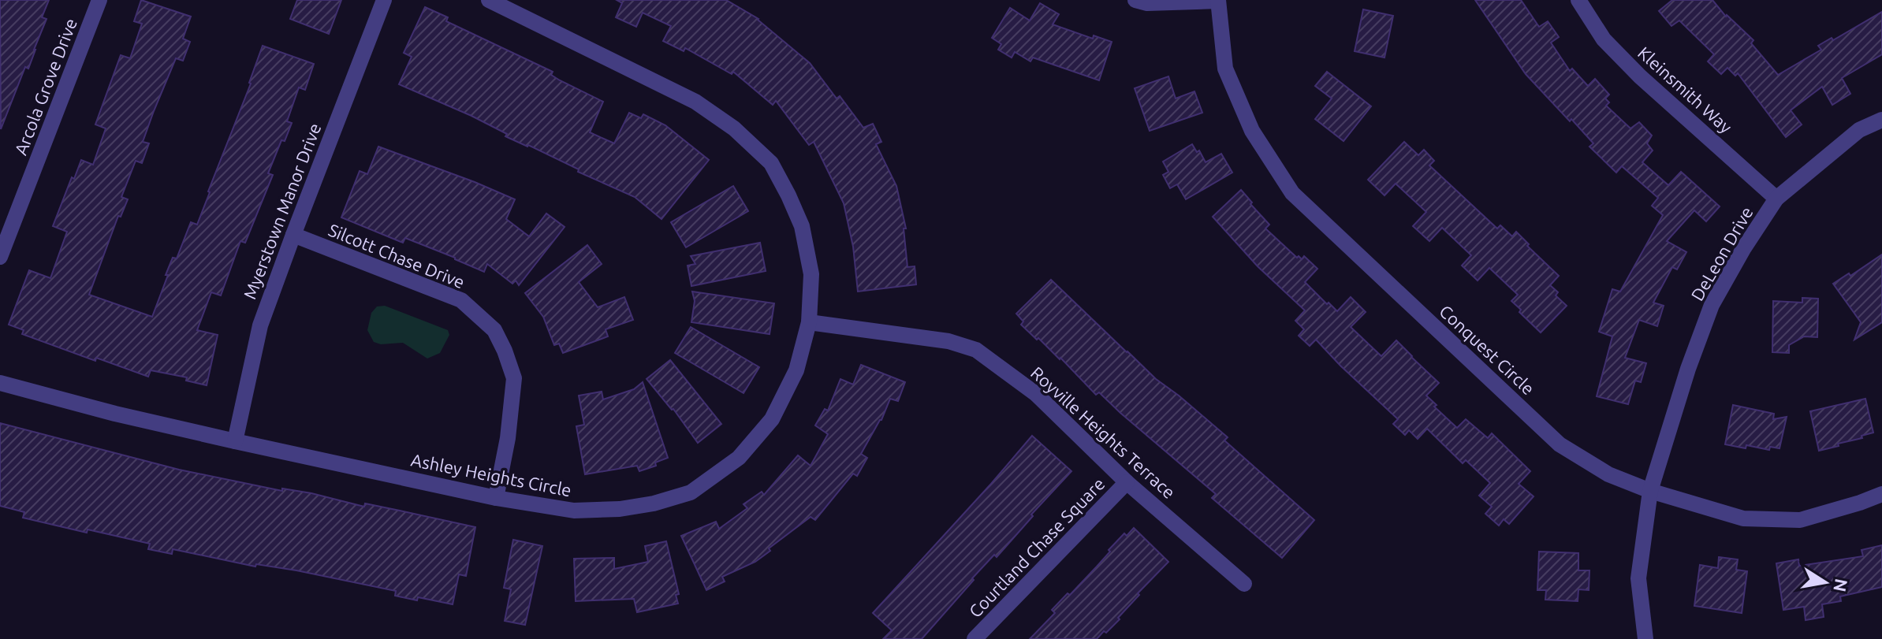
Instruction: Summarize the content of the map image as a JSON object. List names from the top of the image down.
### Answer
{
  "streets": {
    "street": [
      "Arcola Grove Drive",
      "Kleinsmith Way",
      "Myerstown Manor Drive",
      "DeLeon Drive",
      "Silcott Chase Drive",
      "Conquest Circle",
      "Royville Heights Terrace",
      "Ashley Heights Circle",
      "Courtland Chase Square"
    ]
  },
  "crossings": [
    ["Kleinsmith Way", "DeLeon Drive"],
    ["Myerstown Manor Drive", "Silcott Chase Drive"],
    ["Myerstown Manor Drive", "Ashley Heights Circle"],
    ["DeLeon Drive", "Conquest Circle"],
    ["Silcott Chase Drive", "Ashley Heights Circle"],
    ["Royville Heights Terrace", "Ashley Heights Circle"],
    ["Royville Heights Terrace", "Courtland Chase Square"]
  ],
  "north": "right"
}
